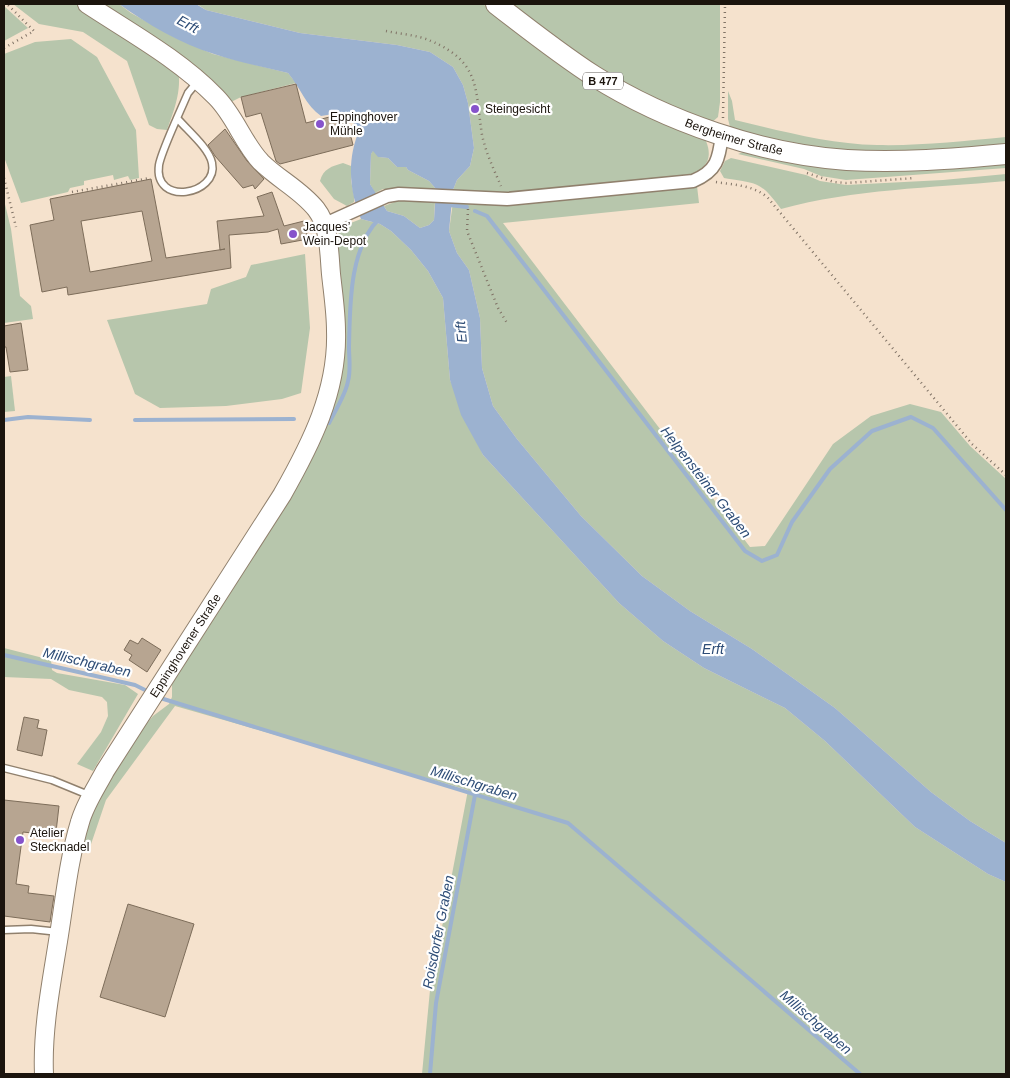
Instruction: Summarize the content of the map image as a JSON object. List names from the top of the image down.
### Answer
{
  "streets": {
    "main road": ["B 477", "Bergheimer Straße", "Eppinghovener Straße"]
  },
  "water": [
    "Erft",
    "Helpensteiner Graben",
    "Millischgraben",
    "Roisdorfer Graben"
  ],
  "places": [
    "Steingesicht",
    "Eppinghover Mühle",
    "Jacques’ Wein-Depot",
    "Atelier Stecknadel"
  ]
}
